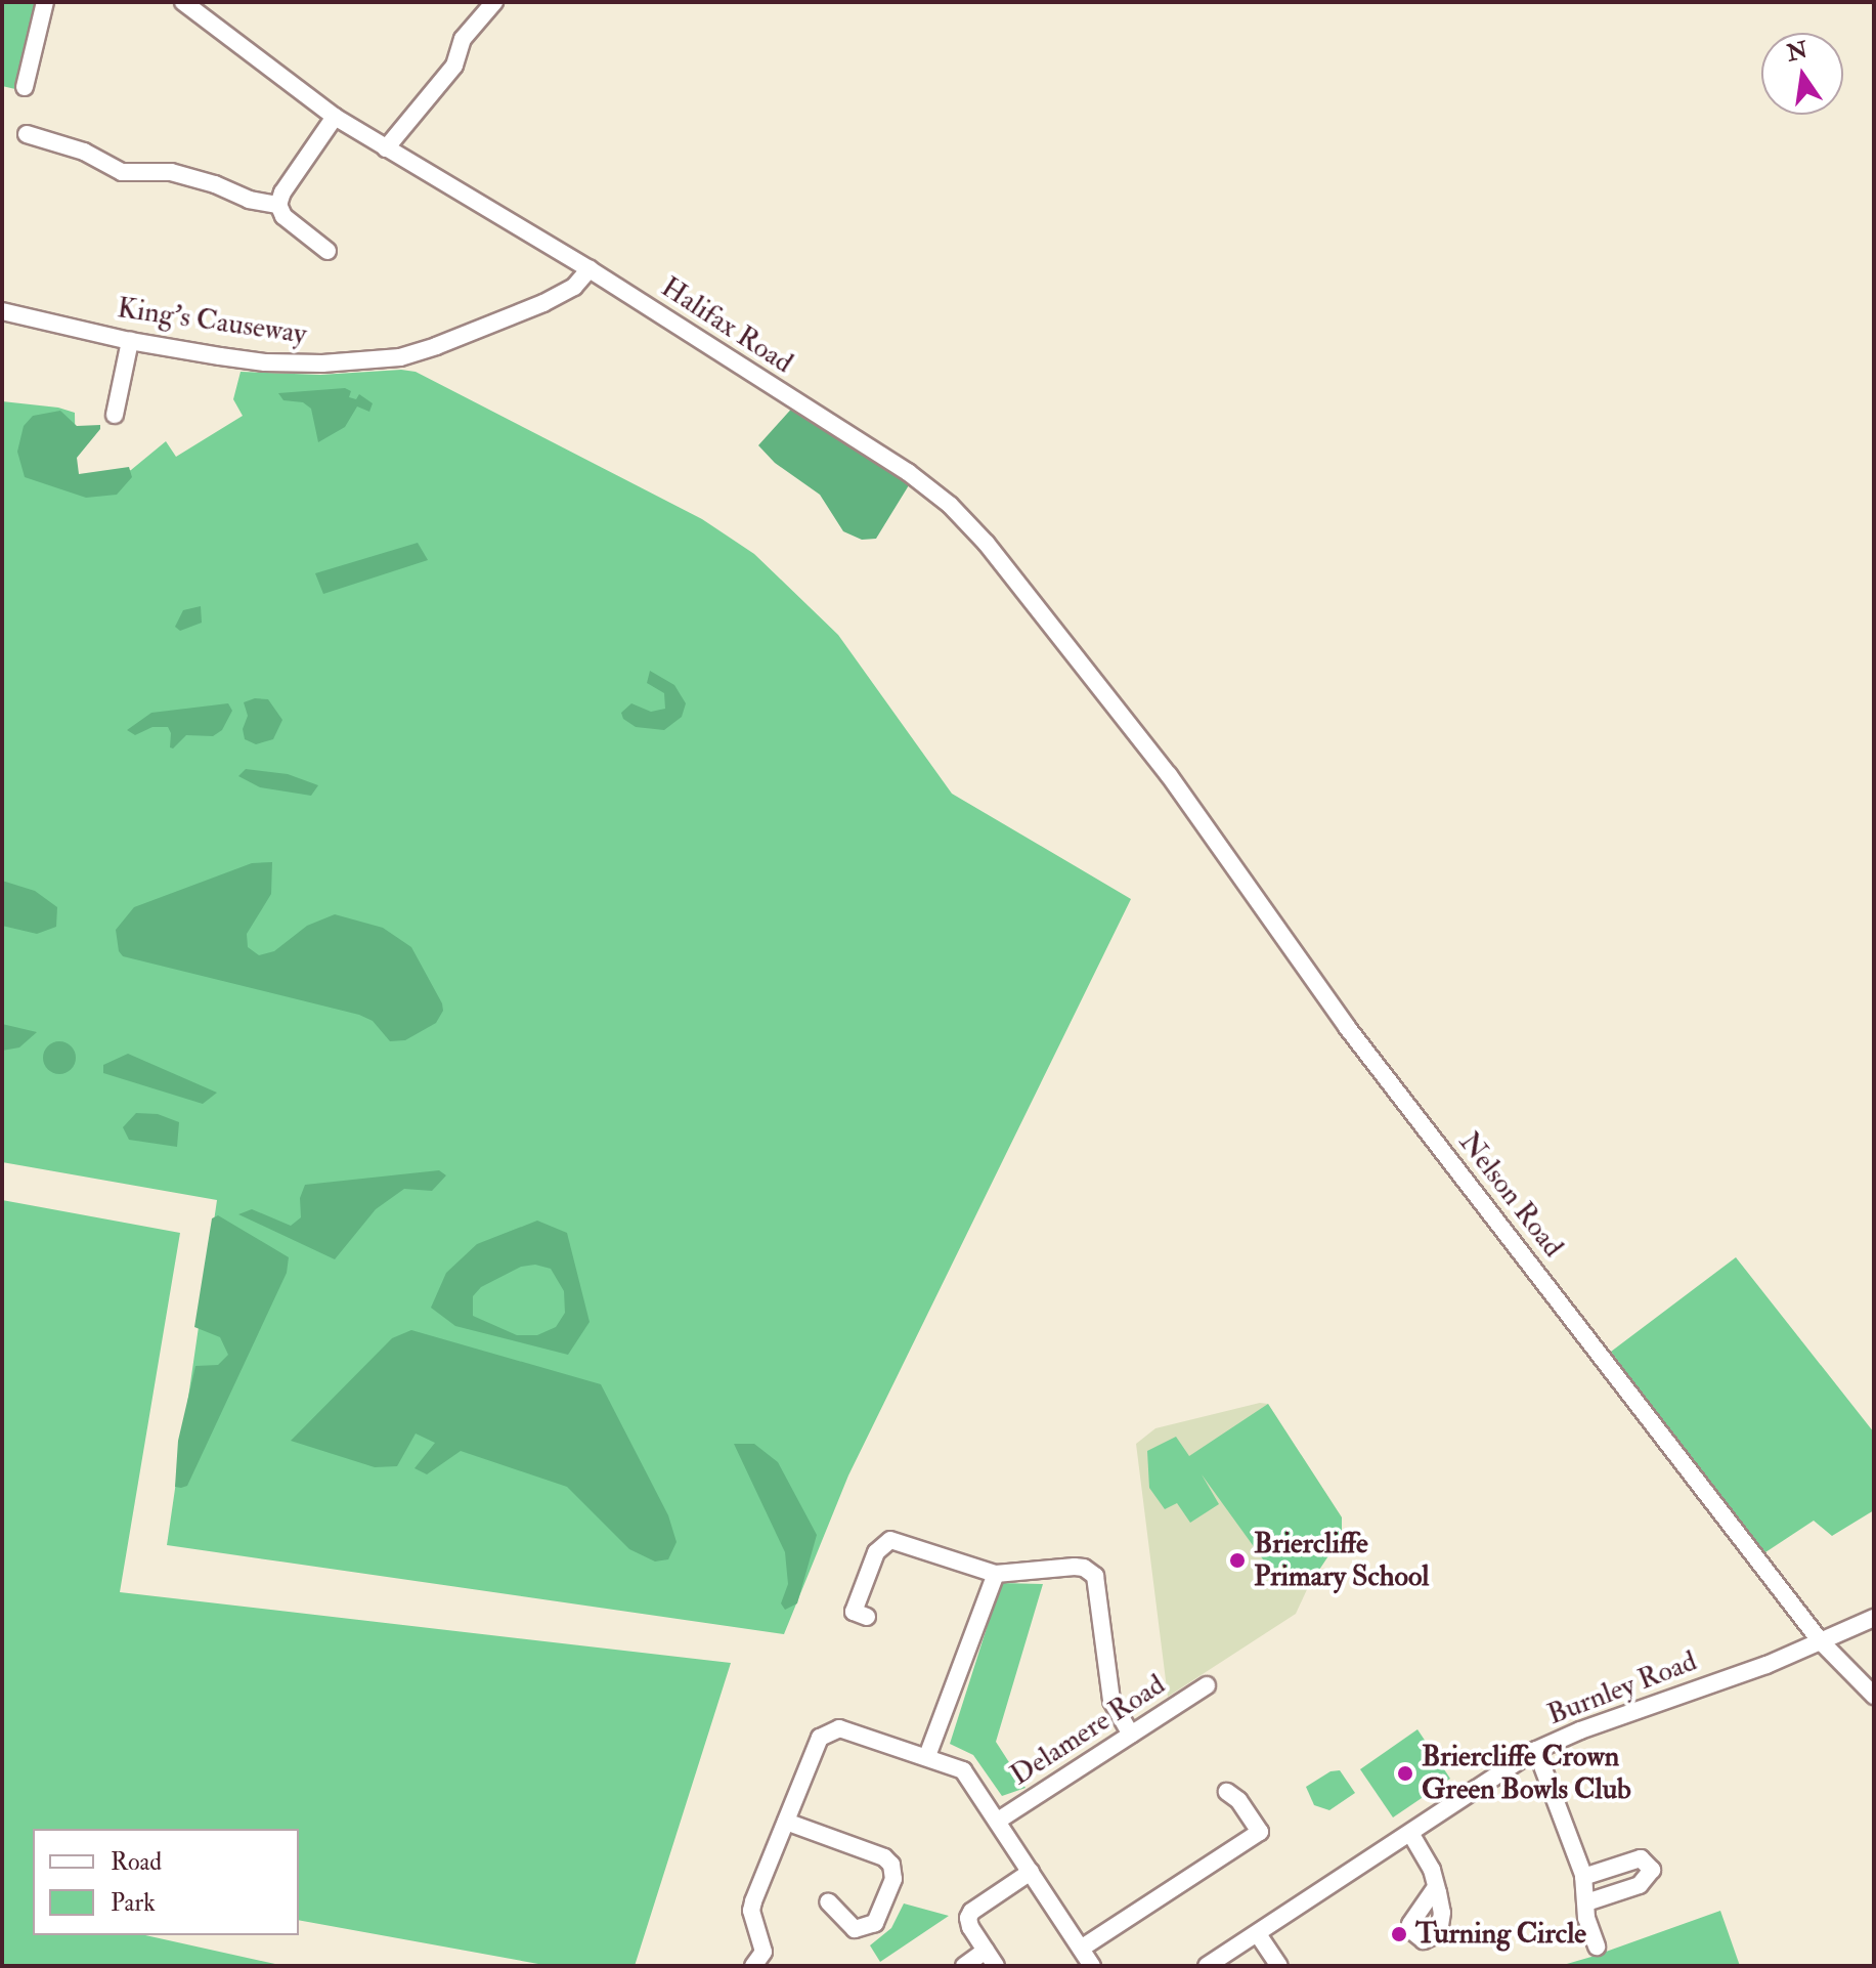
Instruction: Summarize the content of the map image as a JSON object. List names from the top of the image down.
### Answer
{
  "streets": {
    "street": [
      "King's Causeway",
      "Halifax Road",
      "Nelson Road",
      "Burnley Road",
      "Delamere Road"
    ]
  },
  "crossings": [
    ["King's Causeway", "Halifax Road"],
    ["Halifax Road", "Nelson Road"],
    ["Nelson Road", "Burnley Road"]
  ],
  "places": ["Briercliffe Primary School", "Briercliffe Crown Green Bowls Club", "Turning Circle"],
  "legend": ["Road", "Park"],
  "north": "top"
}
